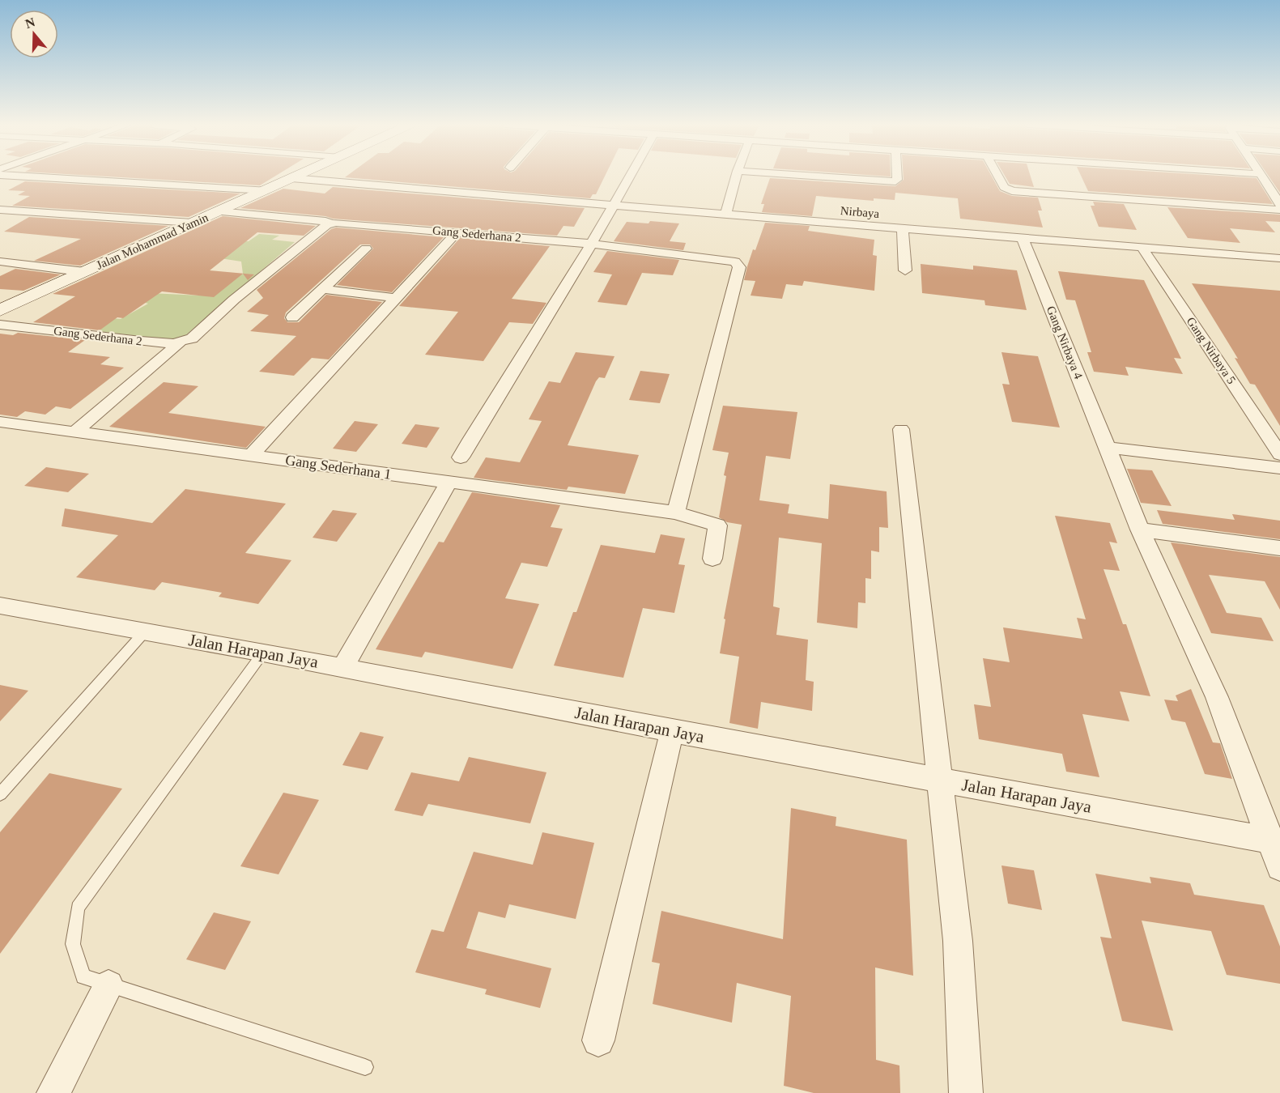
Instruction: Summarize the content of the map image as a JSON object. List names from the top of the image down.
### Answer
{
  "streets": {
    "street": [
      "Nirbaya",
      "Gang Sederhana 2",
      "Jalan Mohammad Yamin",
      "Gang Nirbaya 4",
      "Gang Nirbaya 5",
      "Gang Sederhana 1",
      "Jalan Harapan Jaya"
    ]
  },
  "crossings": [
    ["Nirbaya", "Jalan Mohammad Yamin"],
    ["Nirbaya", "Gang Nirbaya 4"],
    ["Nirbaya", "Gang Nirbaya 5"],
    ["Gang Sederhana 2", "Jalan Mohammad Yamin"],
    ["Gang Sederhana 2", "Gang Sederhana 1"],
    ["Gang Nirbaya 4", "Jalan Harapan Jaya"]
  ],
  "north": "top"
}
